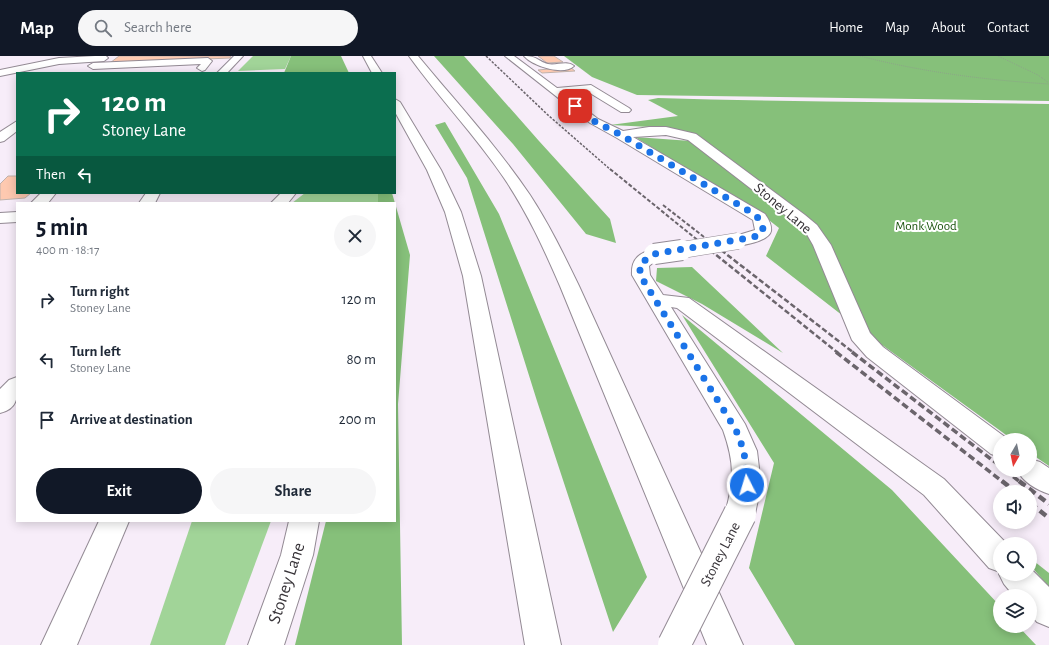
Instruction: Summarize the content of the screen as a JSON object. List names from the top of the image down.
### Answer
{
  "streets": {
    "main road": ["Stoney Lane"]
  },
  "parks": ["Monk Wood"],
  "north": "bottom",
  "page": {
    "header": "Map",
    "search": "Search here",
    "nav": [
      "Home",
      "Map",
      "About",
      "Contact"
    ],
    "turn": ["120 m", "Stoney Lane"],
    "then": "Then",
    "heading": ["5 min", "400 m · 18:17"],
    "list": [
      {
        "name": "Turn right",
        "note": "Stoney Lane",
        "value": "120 m"
      },
      {
        "name": "Turn left",
        "note": "Stoney Lane",
        "value": "80 m"
      },
      {
        "name": "Arrive at destination",
        "value": "200 m"
      }
    ],
    "buttons": ["Exit", "Share"]
  }
}
